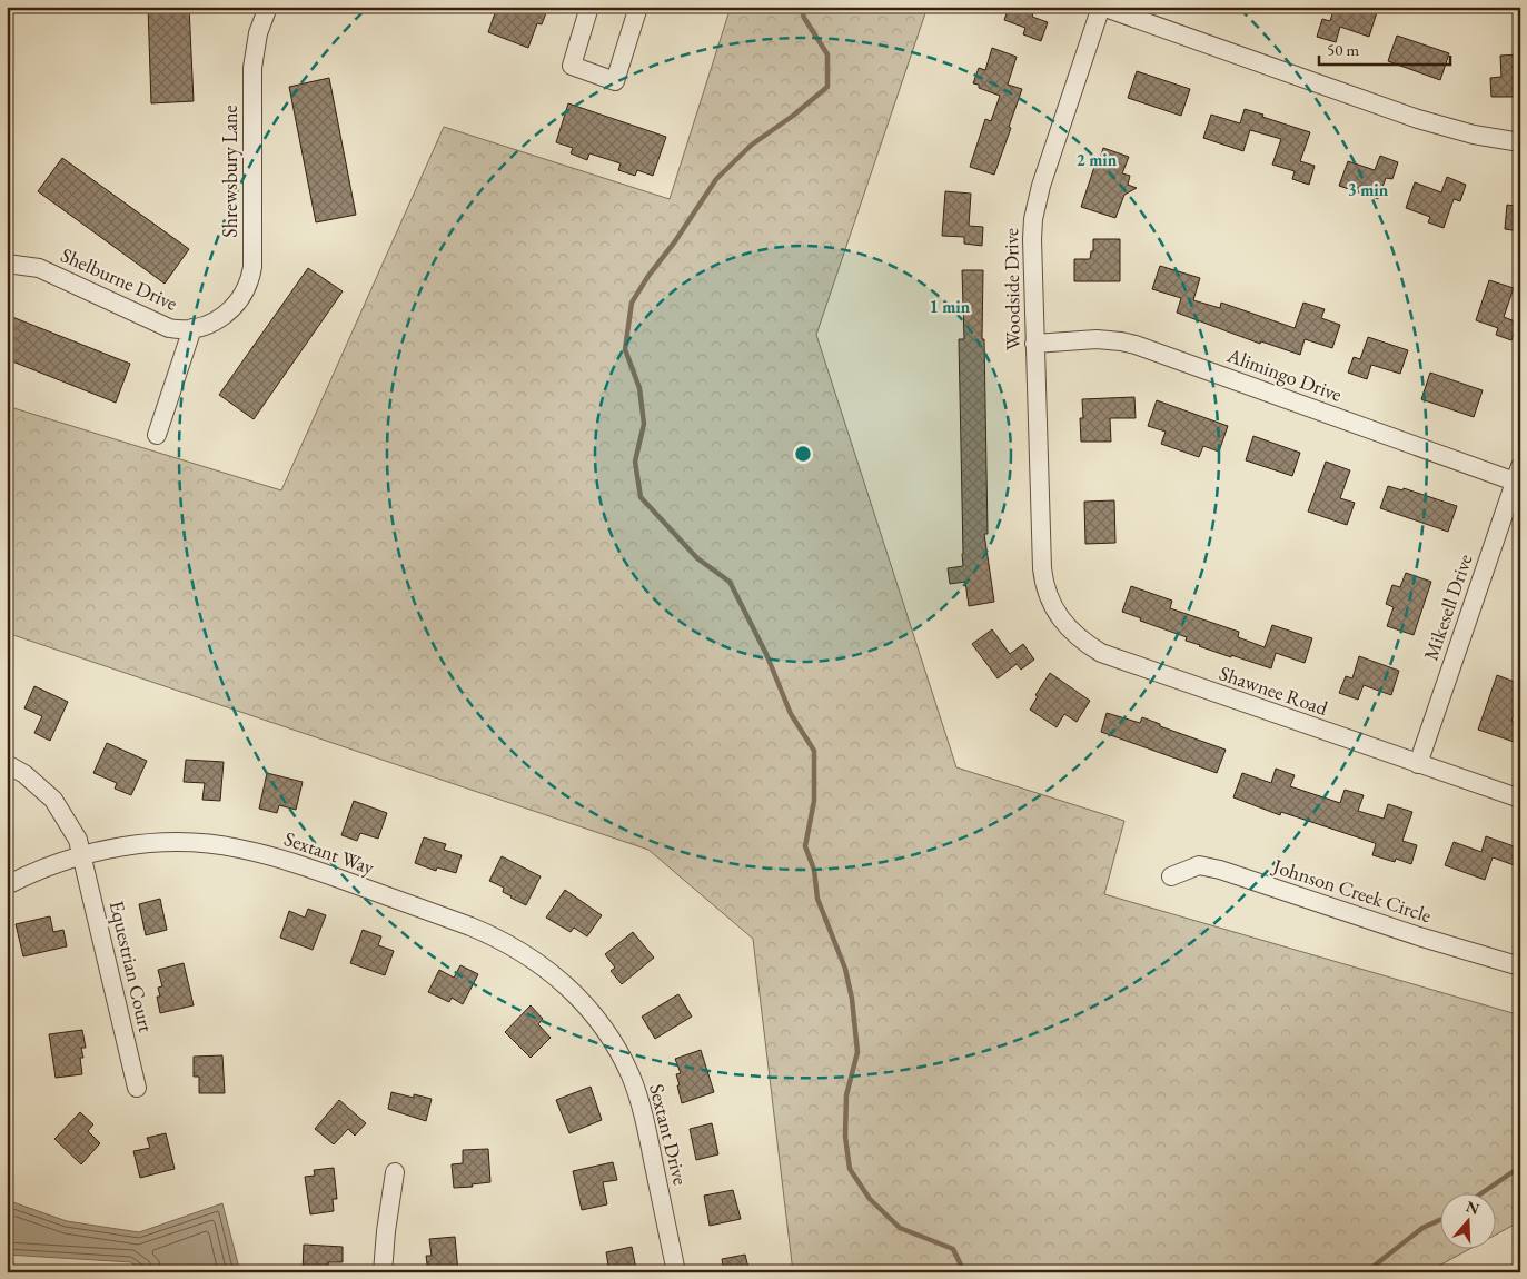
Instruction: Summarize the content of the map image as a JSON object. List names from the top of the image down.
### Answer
{
  "streets": {
    "street": [
      "Shrewsbury Lane",
      "Shelburne Drive",
      "Woodside Drive",
      "Alimingo Drive",
      "Mikesell Drive",
      "Shawnee Road",
      "Sextant Way",
      "Johnson Creek Circle",
      "Equestrian Court",
      "Sextant Drive"
    ]
  },
  "crossings": [
    ["Shrewsbury Lane", "Shelburne Drive"],
    ["Woodside Drive", "Alimingo Drive"],
    ["Woodside Drive", "Shawnee Road"],
    ["Alimingo Drive", "Mikesell Drive"],
    ["Mikesell Drive", "Shawnee Road"],
    ["Sextant Way", "Equestrian Court"],
    ["Sextant Way", "Sextant Drive"]
  ],
  "scale_bar": "50 m",
  "north": "top",
  "rings": ["2 min", "3 min", "1 min"]
}
